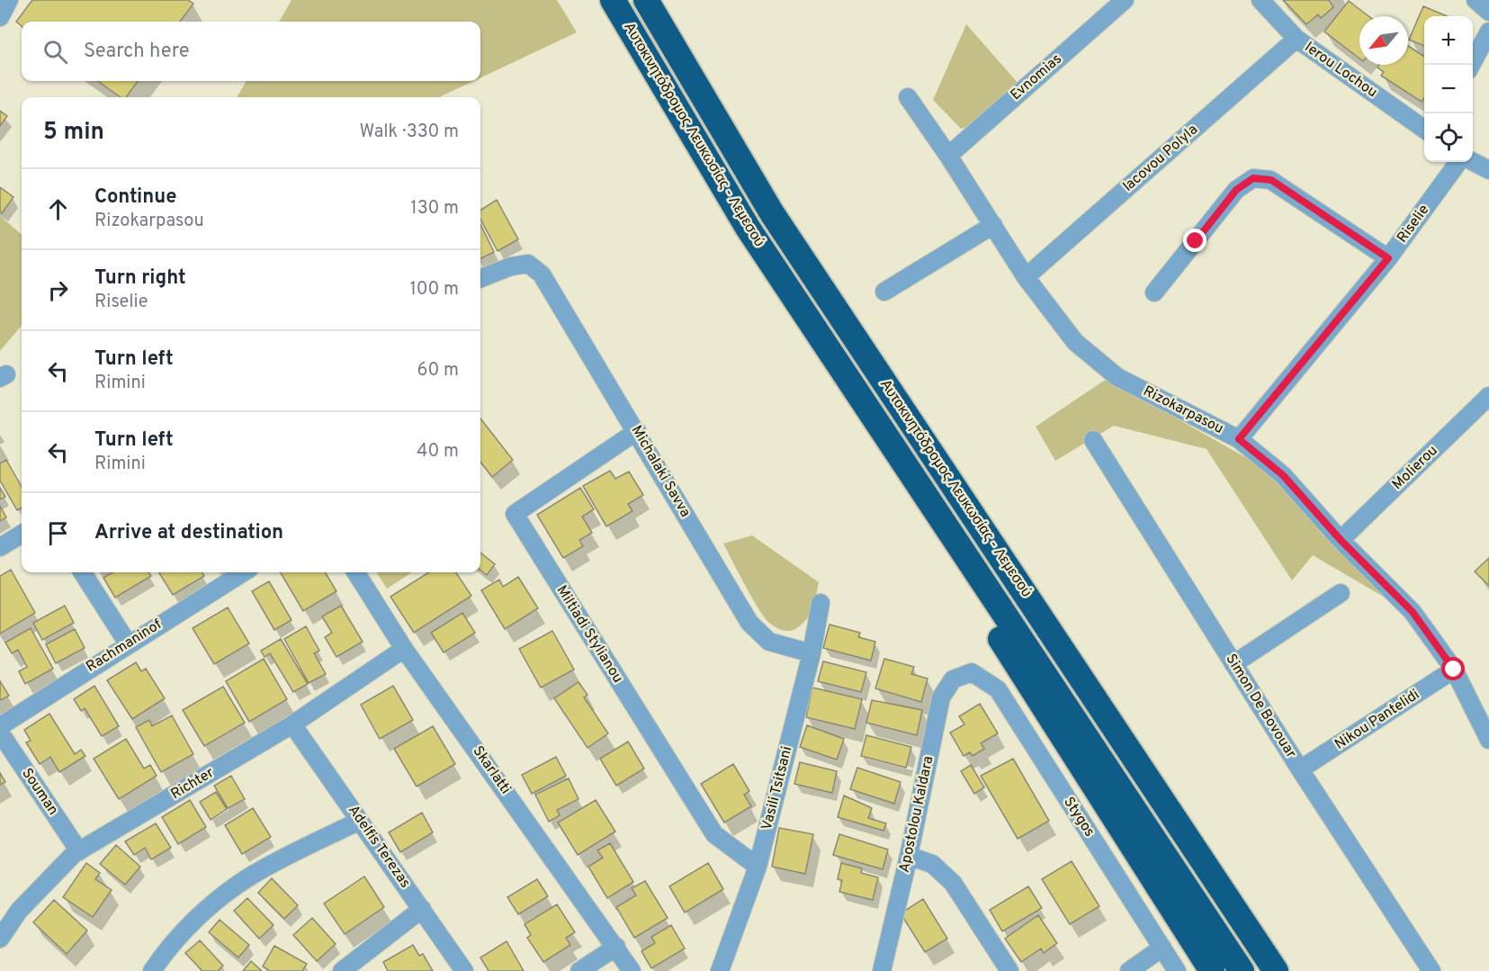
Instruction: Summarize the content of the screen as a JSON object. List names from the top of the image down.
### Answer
{
  "streets": {
    "highway": ["Αυτοκινητόδρομος Λευκωσίας - Λεμεσού"],
    "street": [
      "Ierou Lochou",
      "Evnomias",
      "Iacovou Polyla",
      "Riselie",
      "Rizokarpasou",
      "Molierou",
      "Michalaki Savva",
      "Miltiadi Stylianou",
      "Rachmaninof",
      "Simon De Bovouar",
      "Nikou Pantelidi",
      "Skarlatti",
      "Richter",
      "Vasili Tsitsani",
      "Souman",
      "Apostolou Kaldara",
      "Stygos",
      "Adelfis Terezas"
    ]
  },
  "crossings": [
    ["Ierou Lochou", "Iacovou Polyla"],
    ["Evnomias", "Rizokarpasou"],
    ["Iacovou Polyla", "Rizokarpasou"],
    ["Riselie", "Rizokarpasou"],
    ["Rizokarpasou", "Molierou"],
    ["Rizokarpasou", "Nikou Pantelidi"],
    ["Michalaki Savva", "Miltiadi Stylianou"],
    ["Michalaki Savva", "Vasili Tsitsani"],
    ["Miltiadi Stylianou", "Vasili Tsitsani"],
    ["Simon De Bovouar", "Nikou Pantelidi"],
    ["Skarlatti", "Richter"],
    ["Richter", "Souman"],
    ["Richter", "Adelfis Terezas"],
    ["Apostolou Kaldara", "Stygos"]
  ],
  "north": "bottom left",
  "page": {
    "map_buttons": ["+", "−"],
    "search": "Search here",
    "heading": ["5 min", "Walk · 330 m"],
    "list": [
      ["Continue", "Rizokarpasou", "130 m"],
      ["Turn right", "Riselie", "100 m"],
      ["Turn left", "Rimini", "60 m"],
      ["Turn left", "Rimini", "40 m"],
      "Arrive at destination"
    ]
  }
}
